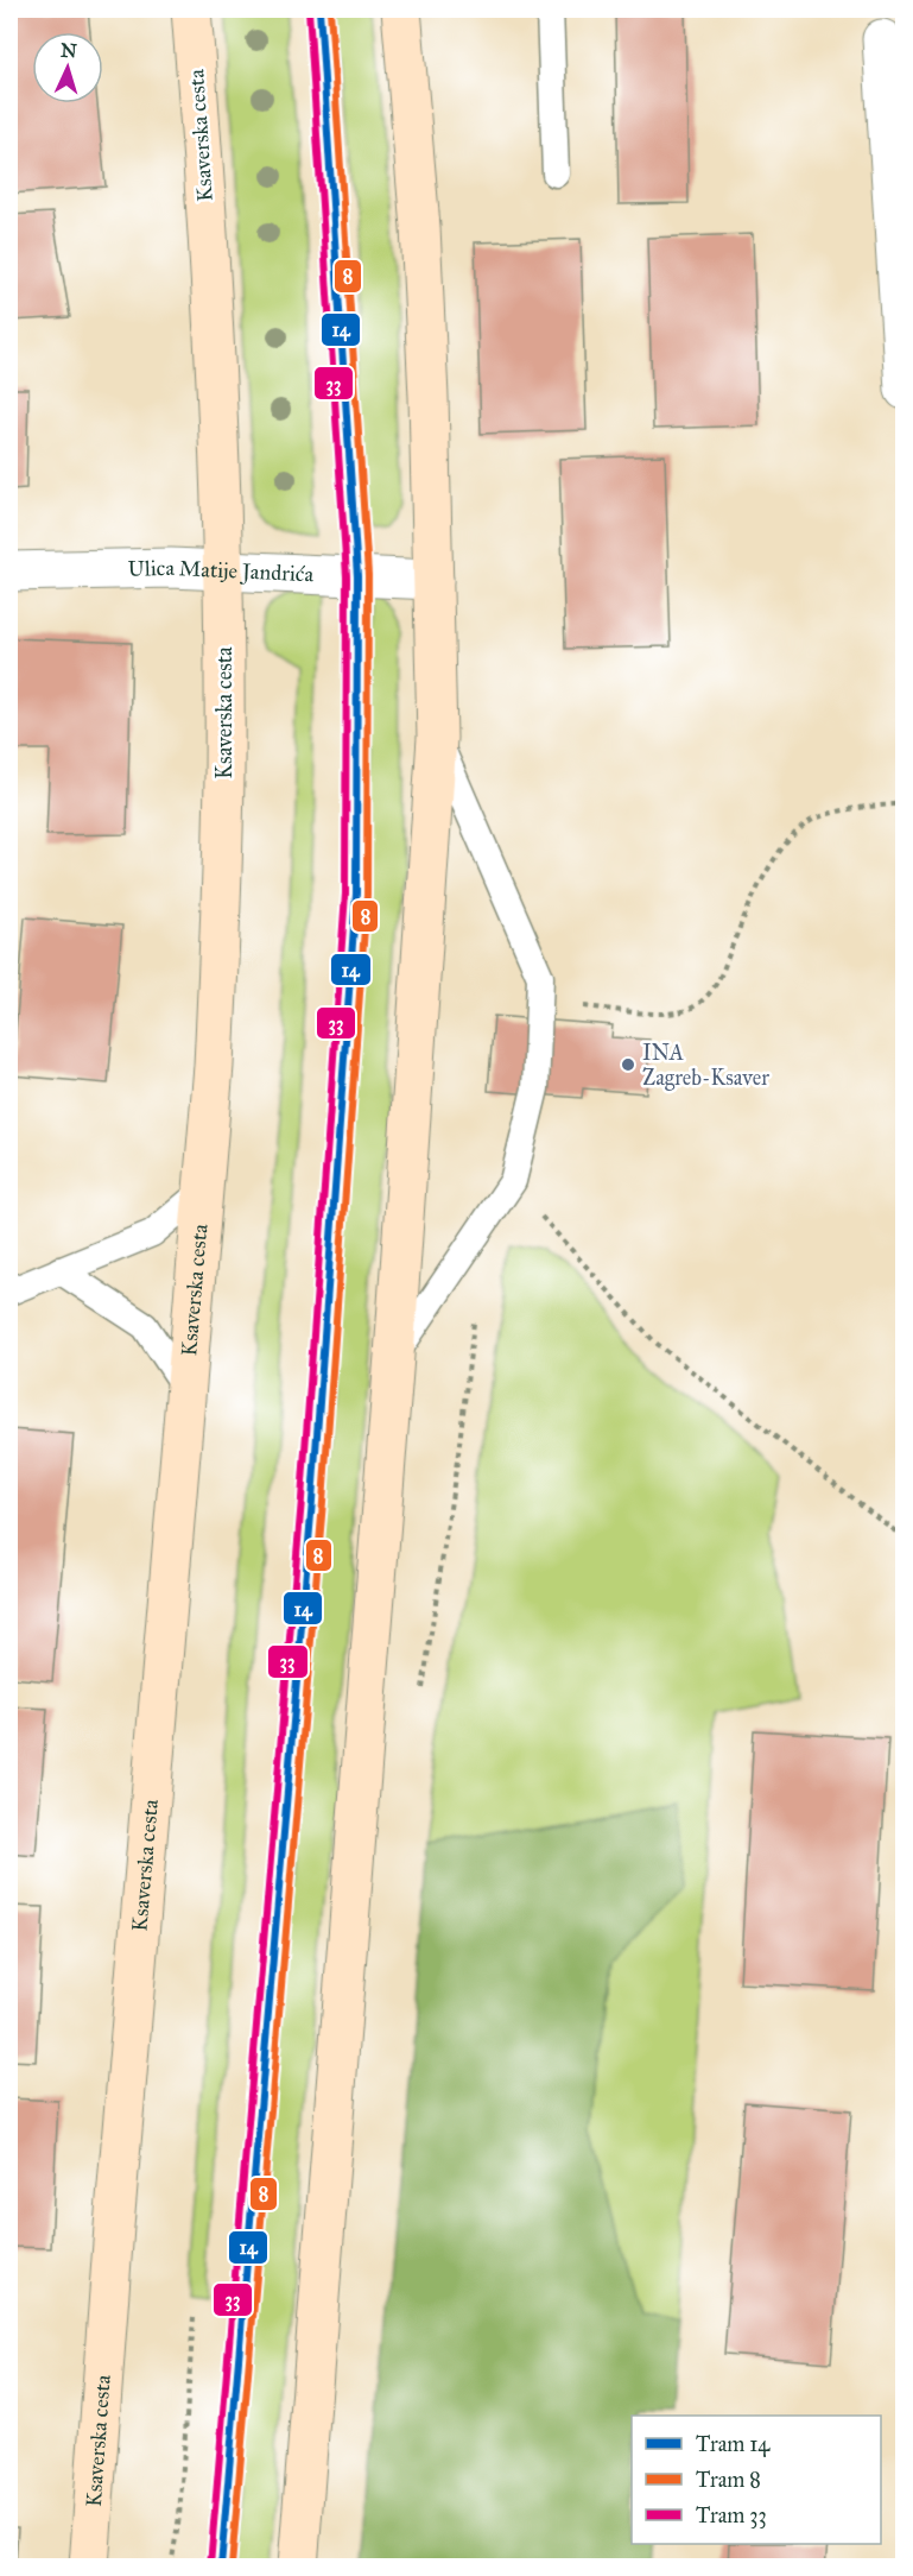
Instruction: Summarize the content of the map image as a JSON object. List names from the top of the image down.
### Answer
{
  "streets": {
    "main road": ["Ksaverska cesta"],
    "street": ["Ulica Matije Jandrića"]
  },
  "crossings": [
    ["Ksaverska cesta", "Ulica Matije Jandrića"]
  ],
  "places": ["INA Zagreb-Ksaver"],
  "lines": ["tram line 14", "tram line 8", "tram line 33"],
  "legend": ["Tram 14", "Tram 8", "Tram 33"],
  "north": "top"
}
